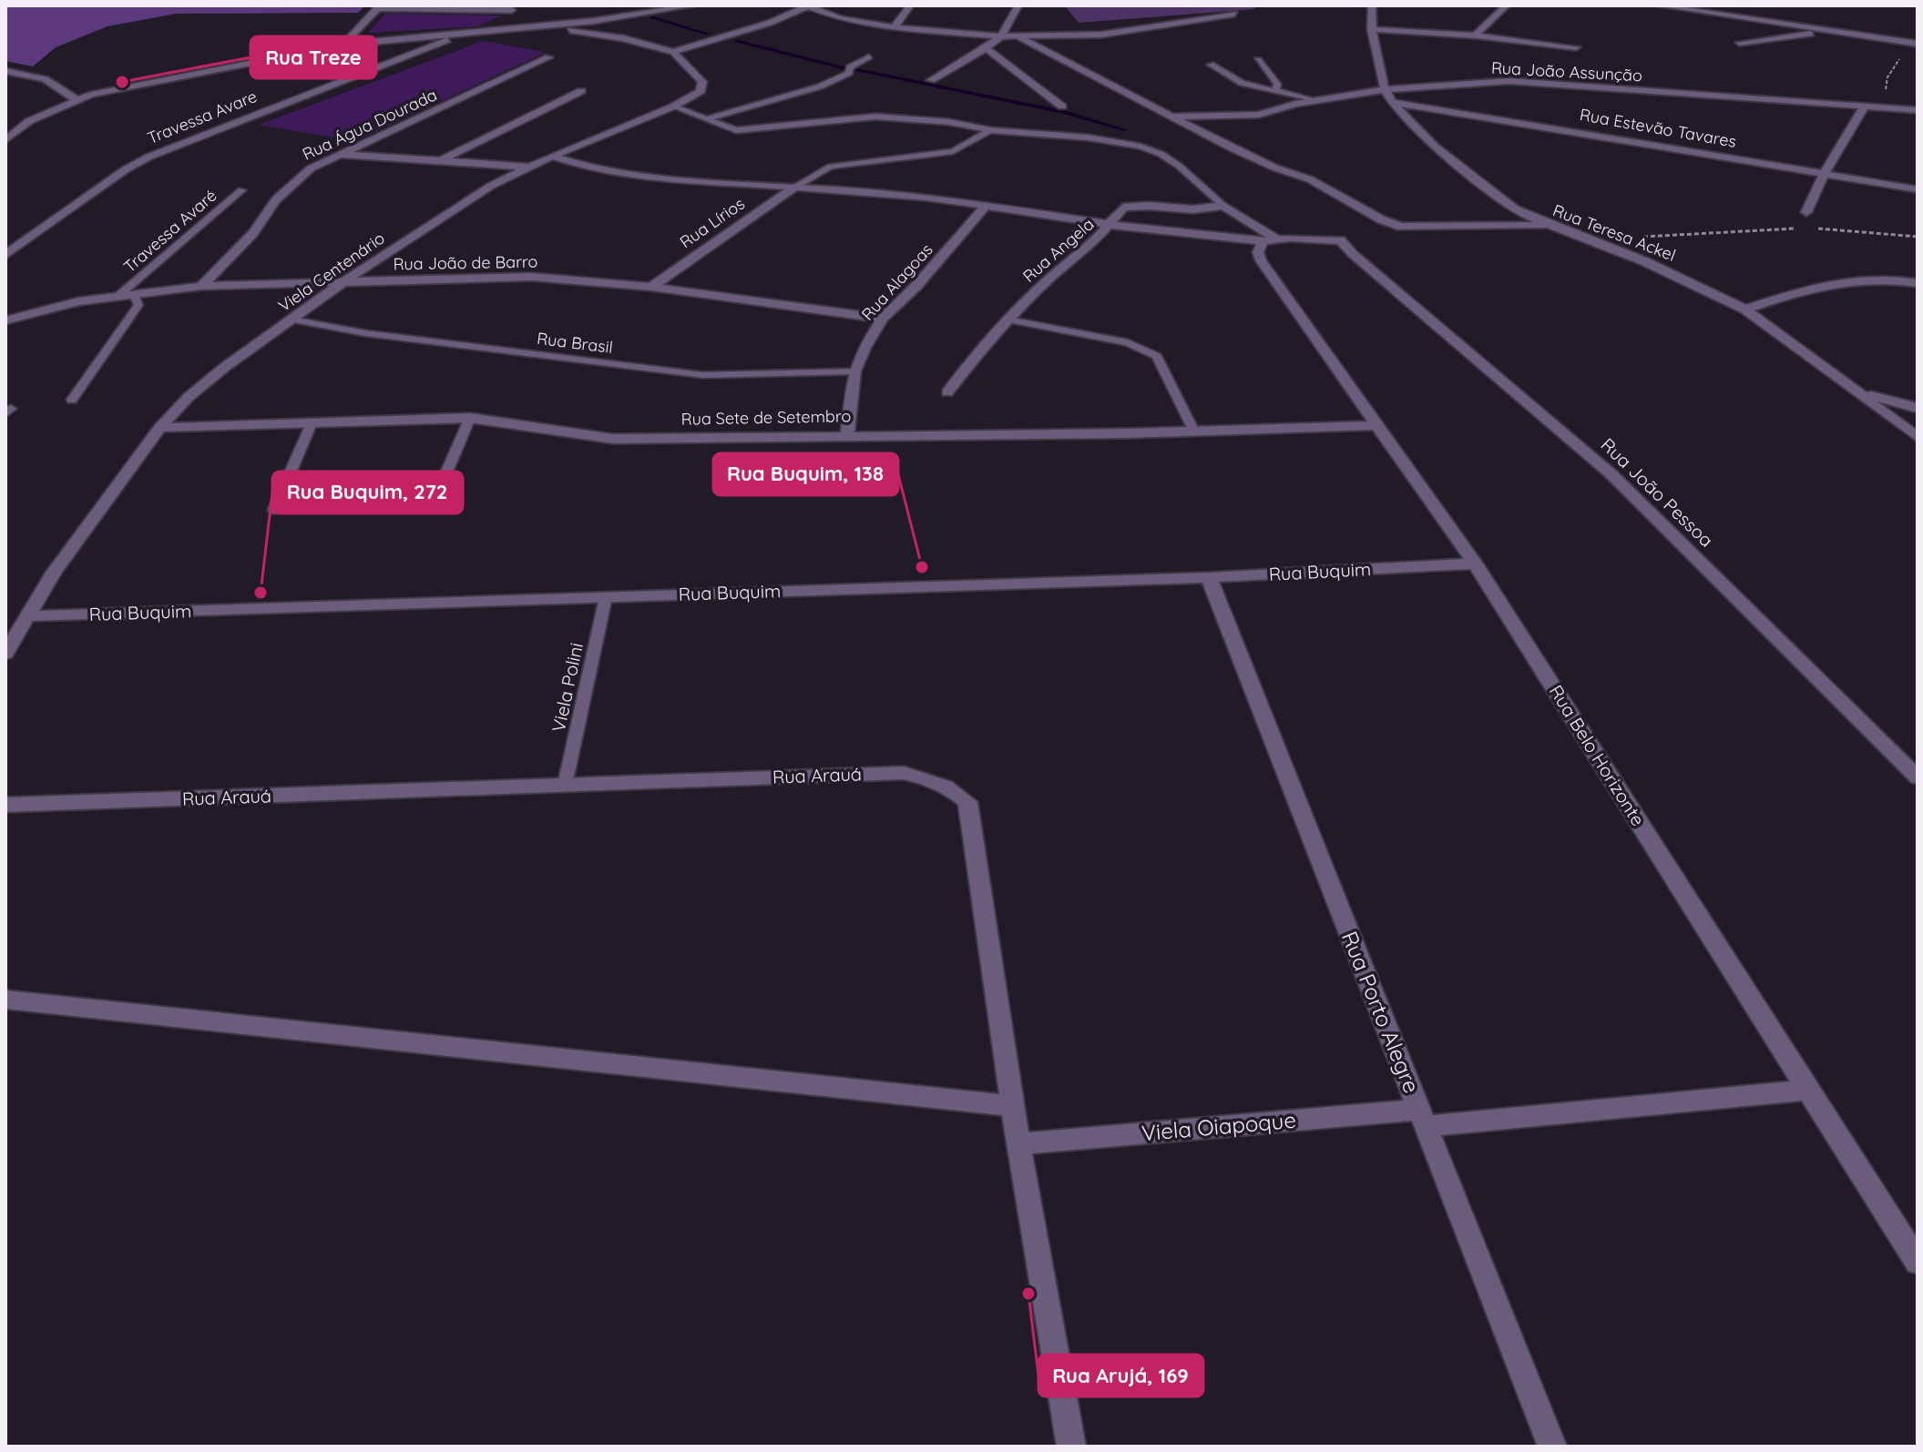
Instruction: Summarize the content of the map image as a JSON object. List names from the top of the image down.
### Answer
{
  "streets": {
    "street": [
      "Rua João Assunção",
      "Travessa Avare",
      "Rua Água Dourada",
      "Rua Estevão Tavares",
      "Rua Lírios",
      "Rua Teresa Ackel",
      "Rua Angela",
      "Rua João de Barro",
      "Viela Centenário",
      "Rua Alagoas",
      "Rua Sete de Setembro",
      "Rua João Pessoa",
      "Rua Buquim",
      "Rua Belo Horizonte",
      "Rua Arauá",
      "Rua Porto Alegre",
      "Viela Oiapoque"
    ],
    "lane": ["Travessa Avaré", "Rua Brasil", "Viela Polini"]
  },
  "crossings": [
    ["Rua João Assunção", "Rua Teresa Ackel"],
    ["Rua Água Dourada", "Rua João de Barro"],
    ["Rua Estevão Tavares", "Rua Teresa Ackel"],
    ["Rua Lírios", "Rua João de Barro"],
    ["Rua Lírios", "Rua João Pessoa"],
    ["Travessa Avaré", "Rua João de Barro"],
    ["Rua Angela", "Rua João Pessoa"],
    ["Rua João de Barro", "Viela Centenário"],
    ["Rua João de Barro", "Rua Alagoas"],
    ["Viela Centenário", "Rua Brasil"],
    ["Viela Centenário", "Rua Sete de Setembro"],
    ["Viela Centenário", "Rua João Pessoa"],
    ["Viela Centenário", "Rua Buquim"],
    ["Rua Alagoas", "Rua Brasil"],
    ["Rua Alagoas", "Rua Sete de Setembro"],
    ["Rua Alagoas", "Rua João Pessoa"],
    ["Rua Sete de Setembro", "Rua Belo Horizonte"],
    ["Rua João Pessoa", "Rua Belo Horizonte"],
    ["Rua Buquim", "Viela Polini"],
    ["Rua Buquim", "Rua Belo Horizonte"],
    ["Rua Buquim", "Rua Porto Alegre"],
    ["Viela Polini", "Rua Arauá"],
    ["Rua Belo Horizonte", "Viela Oiapoque"],
    ["Rua Arauá", "Viela Oiapoque"],
    ["Rua Porto Alegre", "Viela Oiapoque"]
  ],
  "places": [
    "Rua Treze",
    "Rua Buquim, 138",
    "Rua Buquim, 272",
    "Rua Arujá, 169"
  ]
}
